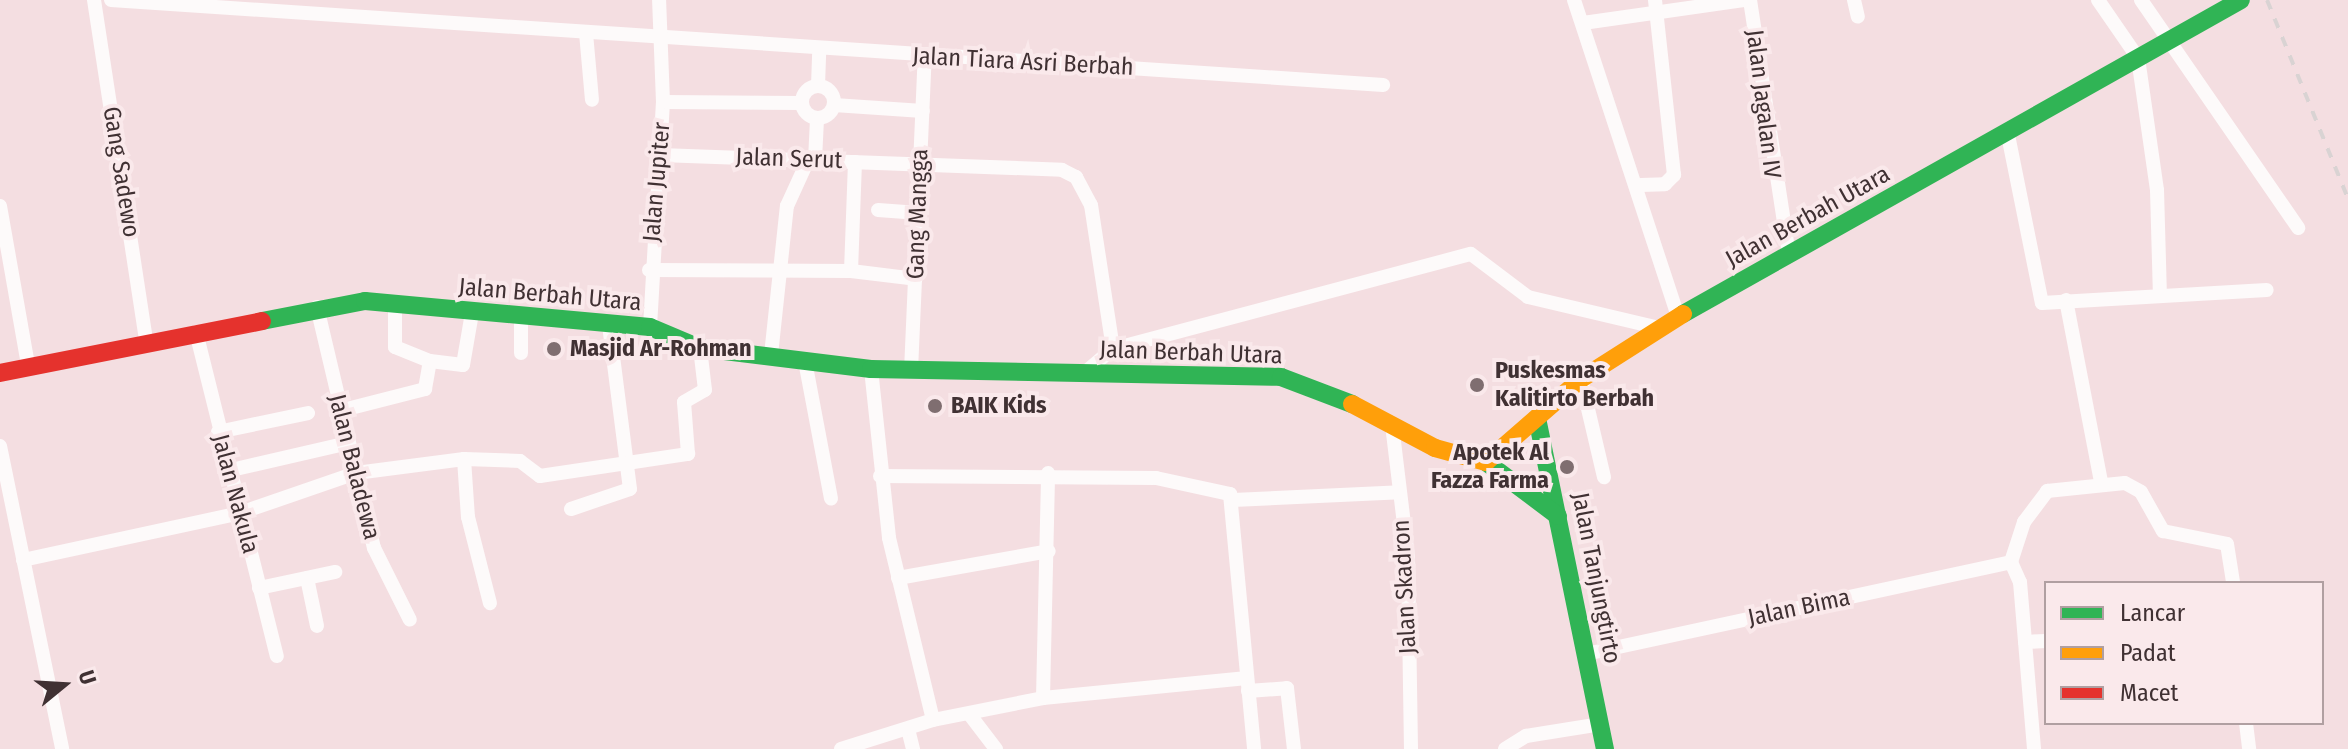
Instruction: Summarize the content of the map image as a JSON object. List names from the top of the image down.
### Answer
{
  "streets": {
    "main road": ["Jalan Berbah Utara", "Jalan Tanjungtirto"],
    "street": [
      "Jalan Tiara Asri Berbah",
      "Jalan Jagalan IV",
      "Jalan Serut",
      "Gang Sadewo",
      "Jalan Jupiter",
      "Gang Mangga",
      "Jalan Baladewa",
      "Jalan Nakula",
      "Jalan Skadron",
      "Jalan Bima"
    ]
  },
  "crossings": [
    ["Jalan Tiara Asri Berbah", "Jalan Jupiter"],
    ["Jalan Tiara Asri Berbah", "Gang Mangga"],
    ["Jalan Jagalan IV", "Jalan Berbah Utara"],
    ["Jalan Serut", "Jalan Jupiter"],
    ["Jalan Serut", "Gang Mangga"],
    ["Gang Sadewo", "Jalan Berbah Utara"],
    ["Jalan Jupiter", "Jalan Berbah Utara"],
    ["Gang Mangga", "Jalan Berbah Utara"],
    ["Jalan Berbah Utara", "Jalan Baladewa"],
    ["Jalan Berbah Utara", "Jalan Nakula"],
    ["Jalan Berbah Utara", "Jalan Tanjungtirto"],
    ["Jalan Berbah Utara", "Jalan Skadron"],
    ["Jalan Tanjungtirto", "Jalan Bima"]
  ],
  "places": [
    "Masjid Ar-Rohman",
    "Puskesmas Kalitirto Berbah",
    "BAIK Kids",
    "Apotek Al Fazza Farma"
  ],
  "legend": ["Lancar", "Padat", "Macet"],
  "north": "right"
}
